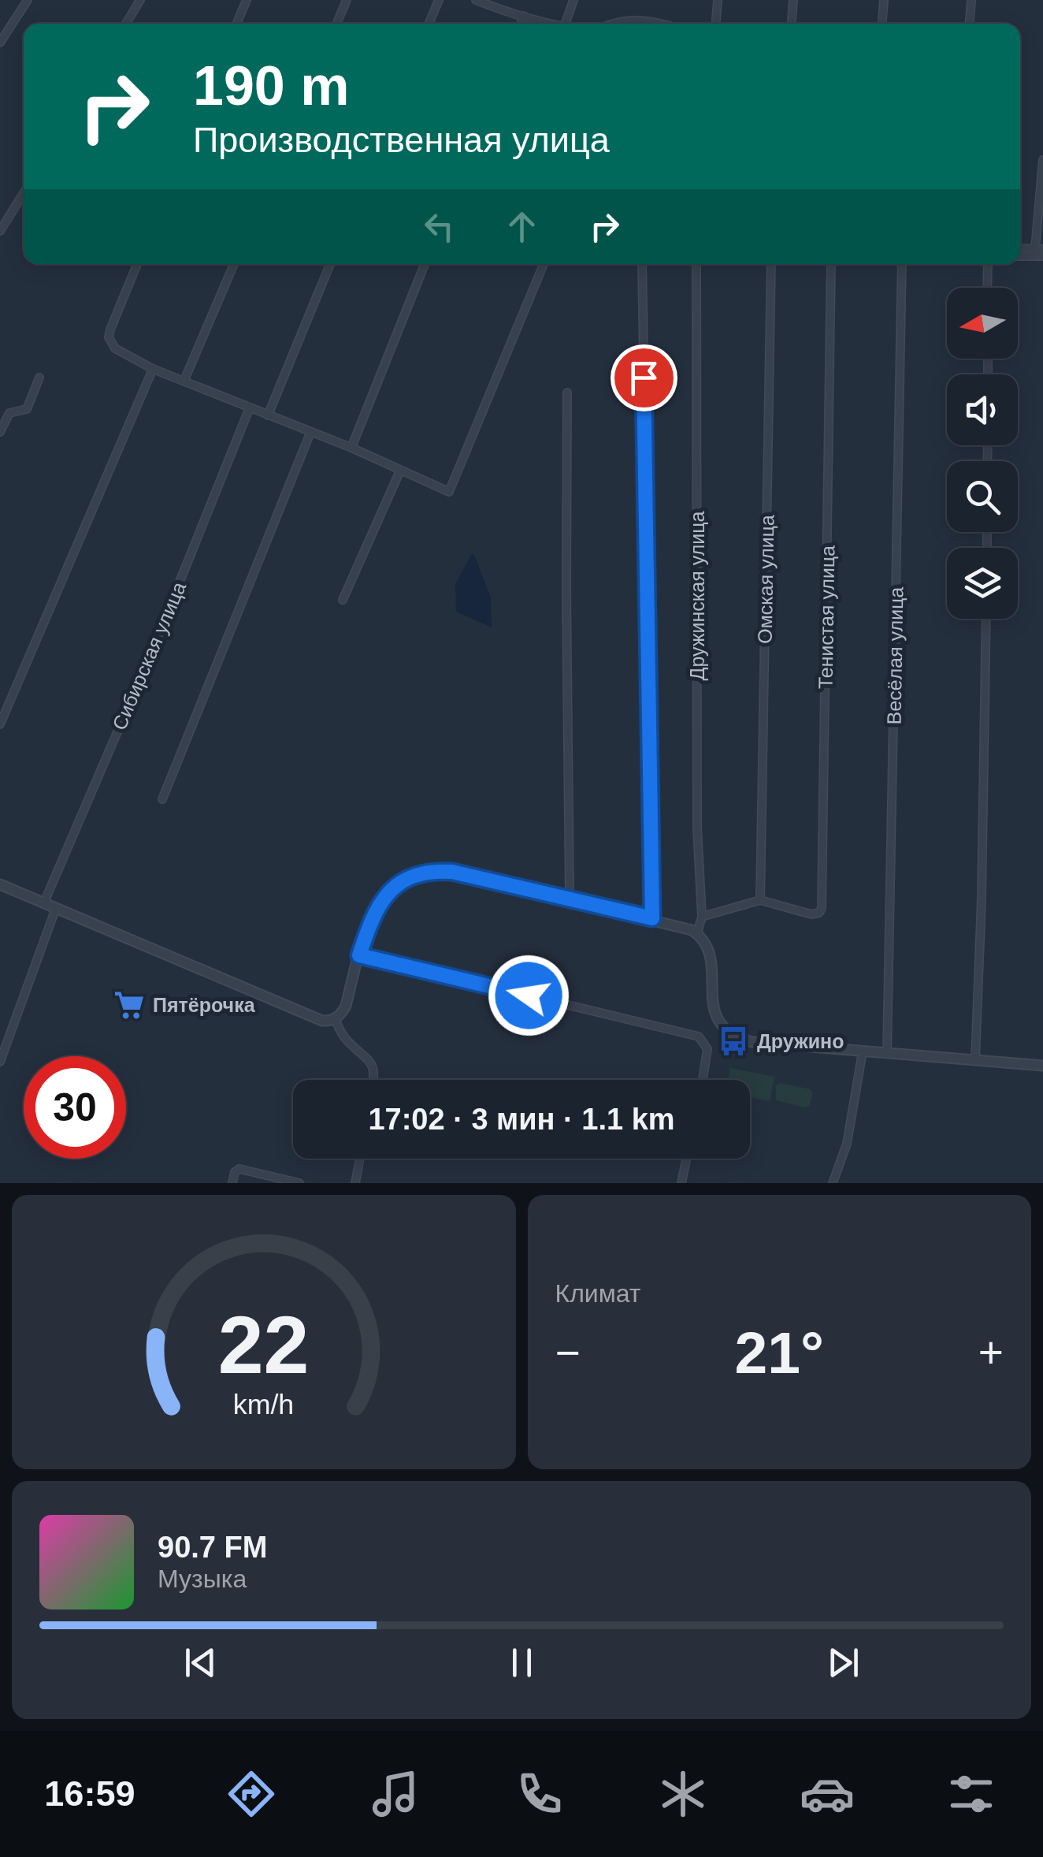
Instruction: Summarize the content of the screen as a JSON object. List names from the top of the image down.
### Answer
{
  "streets": {
    "street": [
      "Омская улица",
      "Дружинская улица",
      "Тенистая улица",
      "Сибирская улица",
      "Весёлая улица"
    ]
  },
  "crossings": [
    ["Омская улица", "Тенистая улица"]
  ],
  "places": {
    "supermarket": ["Пятёрочка"],
    "bus stop": ["Дружино"]
  },
  "north": "left",
  "page": {
    "turn": ["190 m", "Производственная улица"],
    "limit": "30",
    "trip": "17:02 · 3 мин · 1.1 km",
    "tile": "Климат",
    "heat": ["−", "21°", "+"],
    "song": ["90.7 FM", "Музыка"],
    "tabs": "16:59",
    "gauge": ["22", "km/h"]
  }
}
